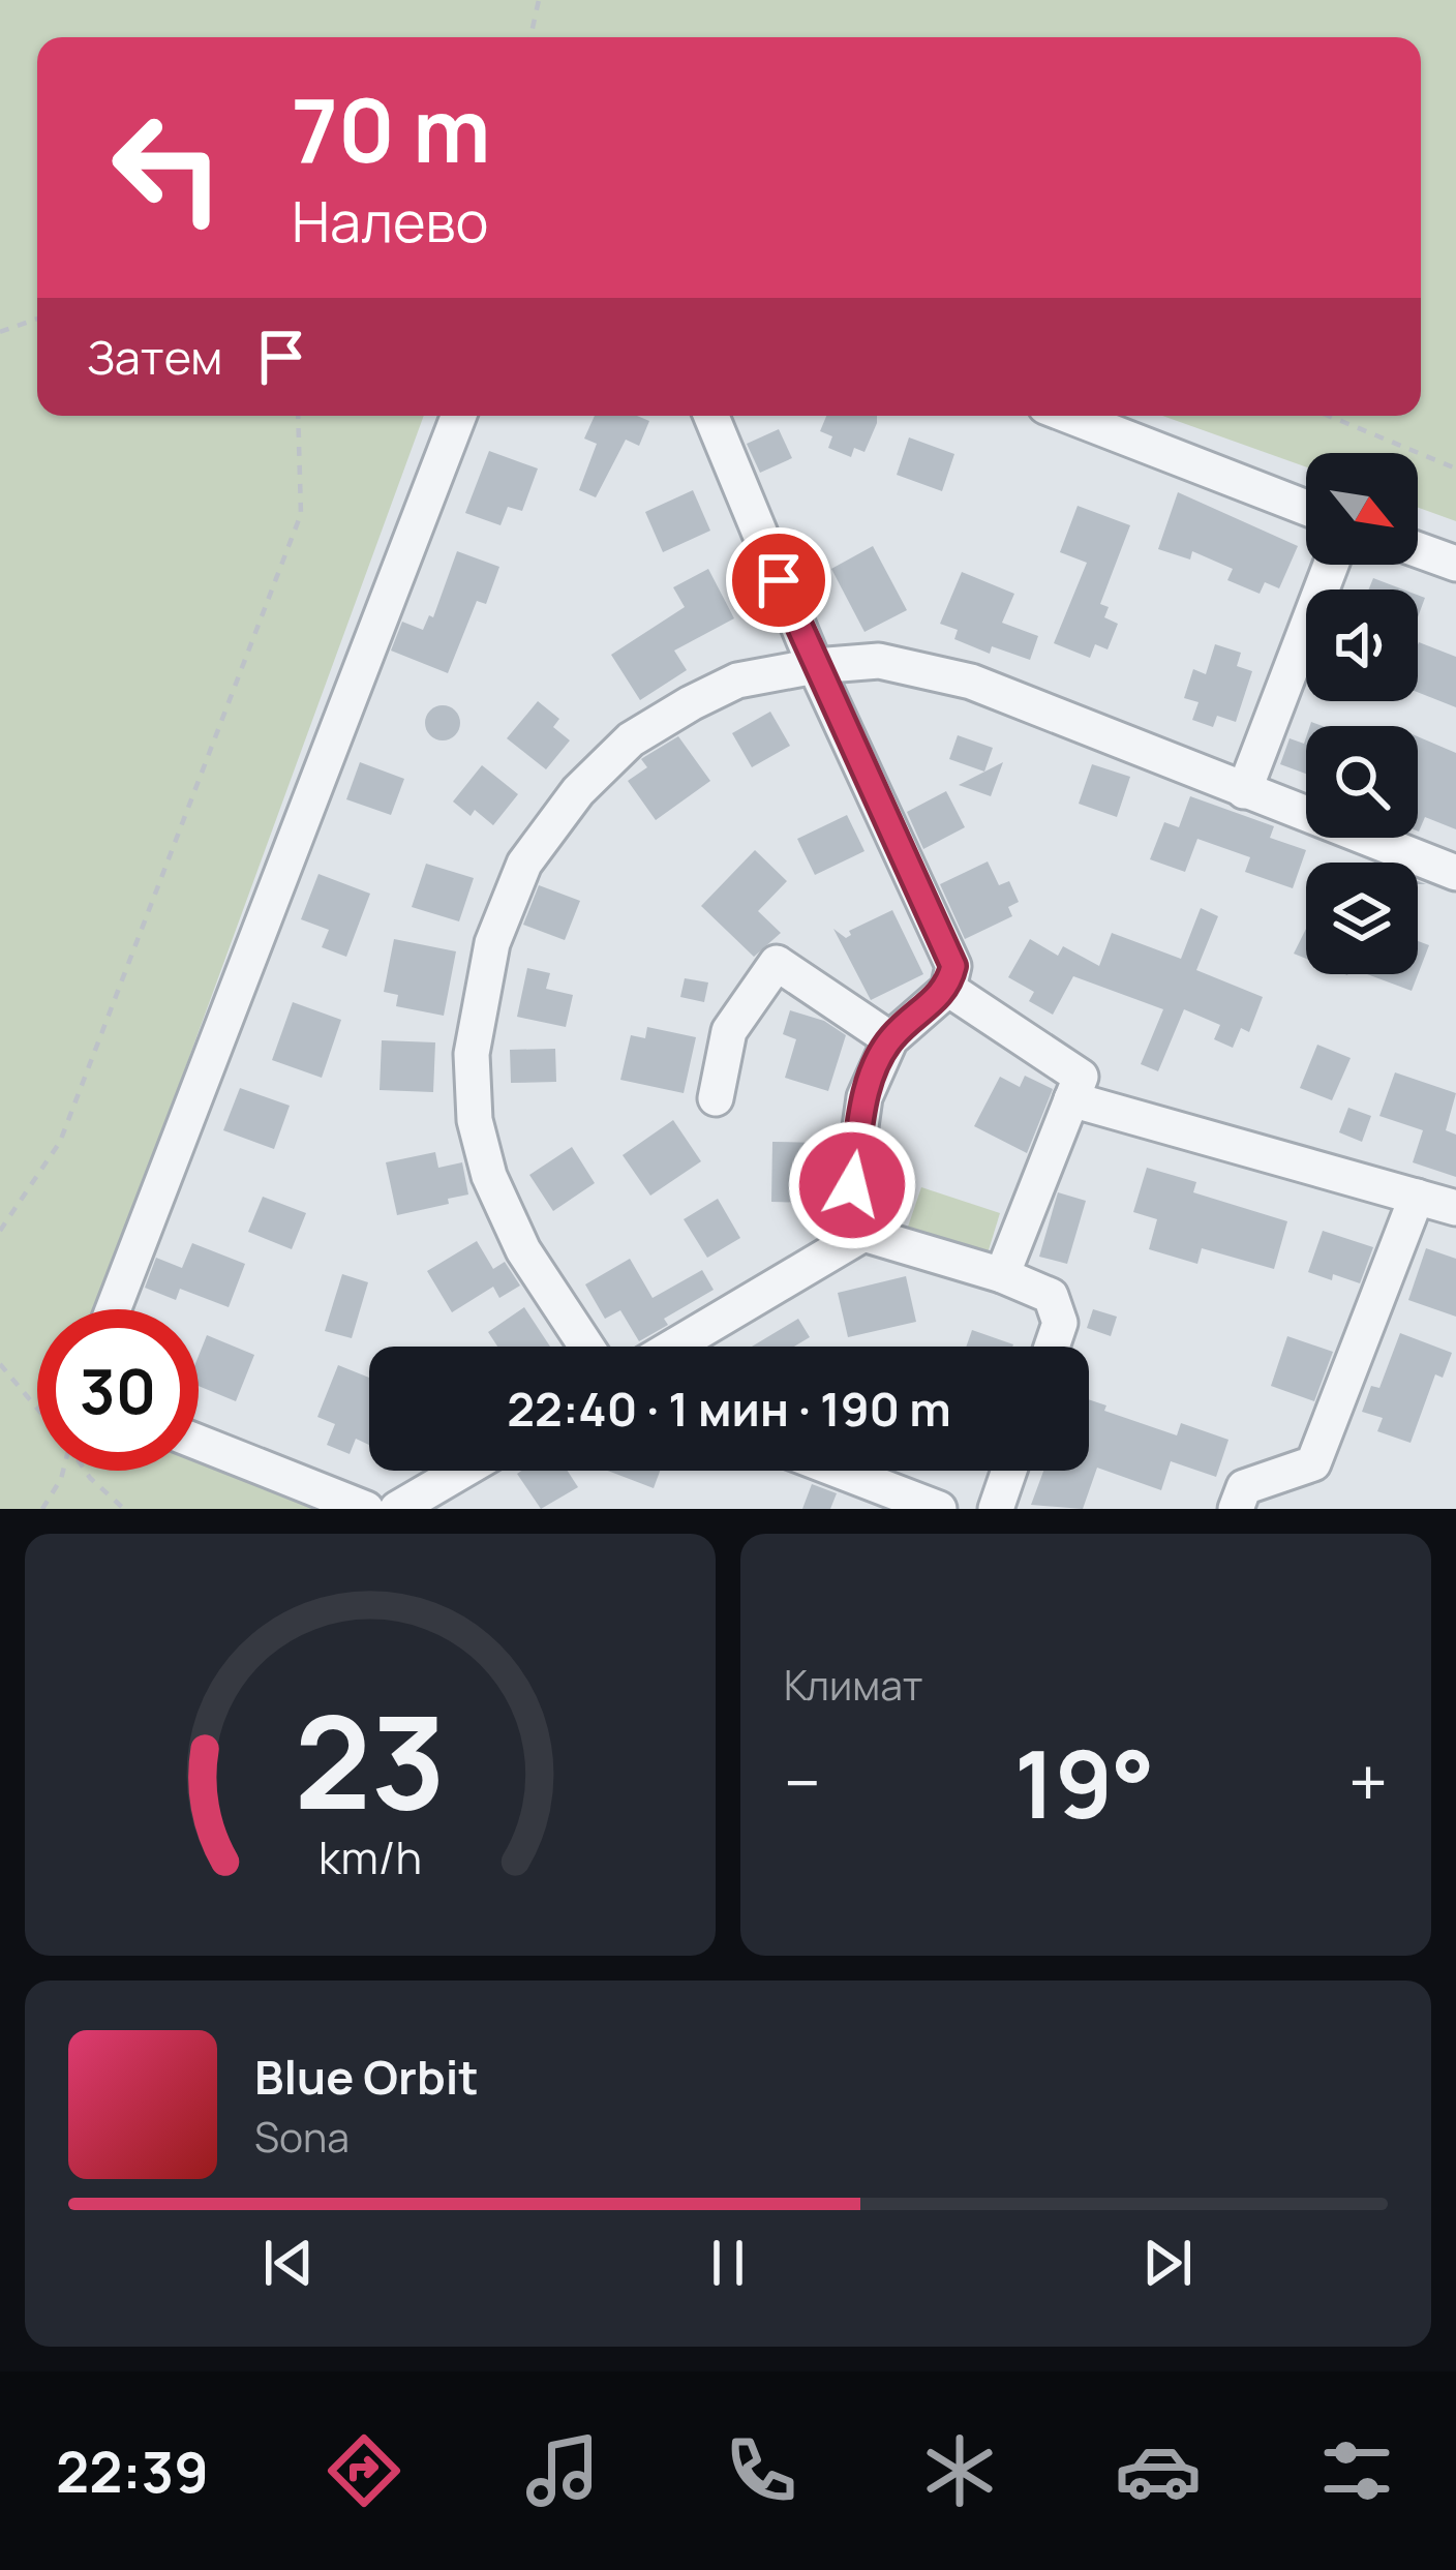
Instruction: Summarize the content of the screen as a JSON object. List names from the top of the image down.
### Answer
{
  "north": "bottom right",
  "page": {
    "turn": ["70 m", "Налево"],
    "then": "Затем",
    "limit": "30",
    "trip": "22:40 · 1 мин · 190 m",
    "tile": "Климат",
    "heat": ["−", "19°", "+"],
    "song": ["Blue Orbit", "Sona"],
    "tabs": "22:39",
    "gauge": ["23", "km/h"]
  }
}
